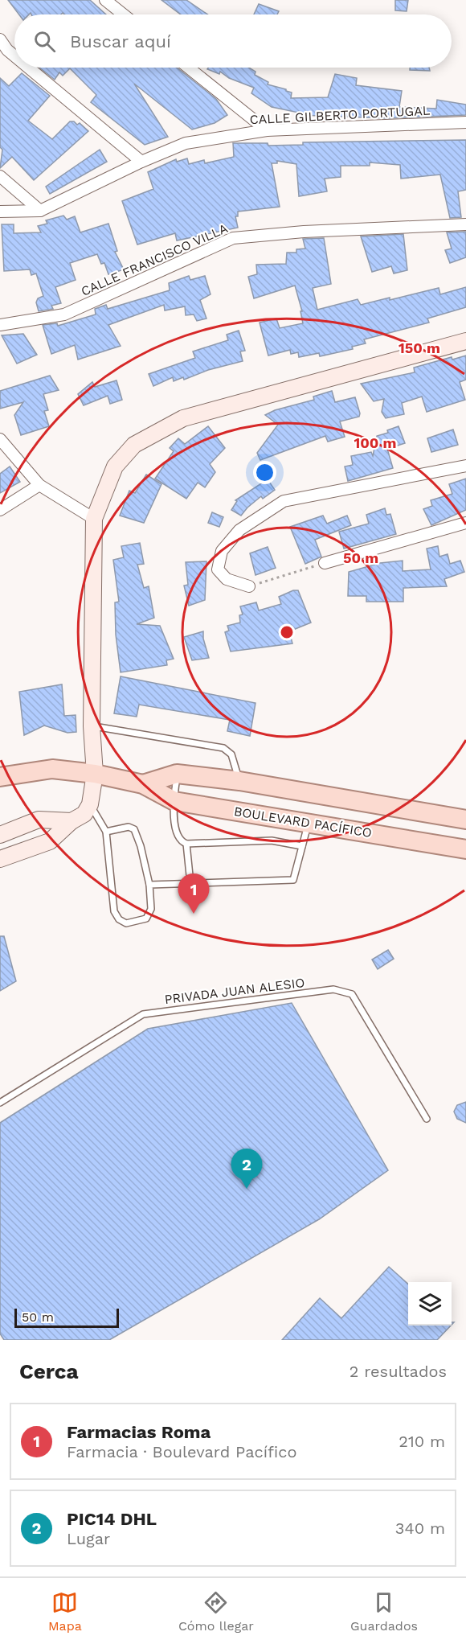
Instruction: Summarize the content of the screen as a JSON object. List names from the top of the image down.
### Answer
{
  "streets": {
    "main road": ["BOULEVARD PACÍFICO"],
    "street": ["CALLE GILBERTO PORTUGAL", "CALLE FRANCISCO VILLA"],
    "lane": ["PRIVADA JUAN ALESIO"]
  },
  "scale_bar": "50 m",
  "page": {
    "search": "Buscar aquí",
    "pins": ["1", "2"],
    "scale": "50 m",
    "heading": ["Cerca", "2 resultados"],
    "list": [
      {
        "mark": "1",
        "name": "Farmacias Roma",
        "note": "Farmacia · Boulevard Pacífico",
        "value": "210 m"
      },
      {
        "mark": "2",
        "name": "PIC14 DHL",
        "note": "Lugar",
        "value": "340 m"
      }
    ],
    "nav": ["Mapa", "Cómo llegar", "Guardados"]
  },
  "rings": ["150 m", "100 m", "50 m"]
}
